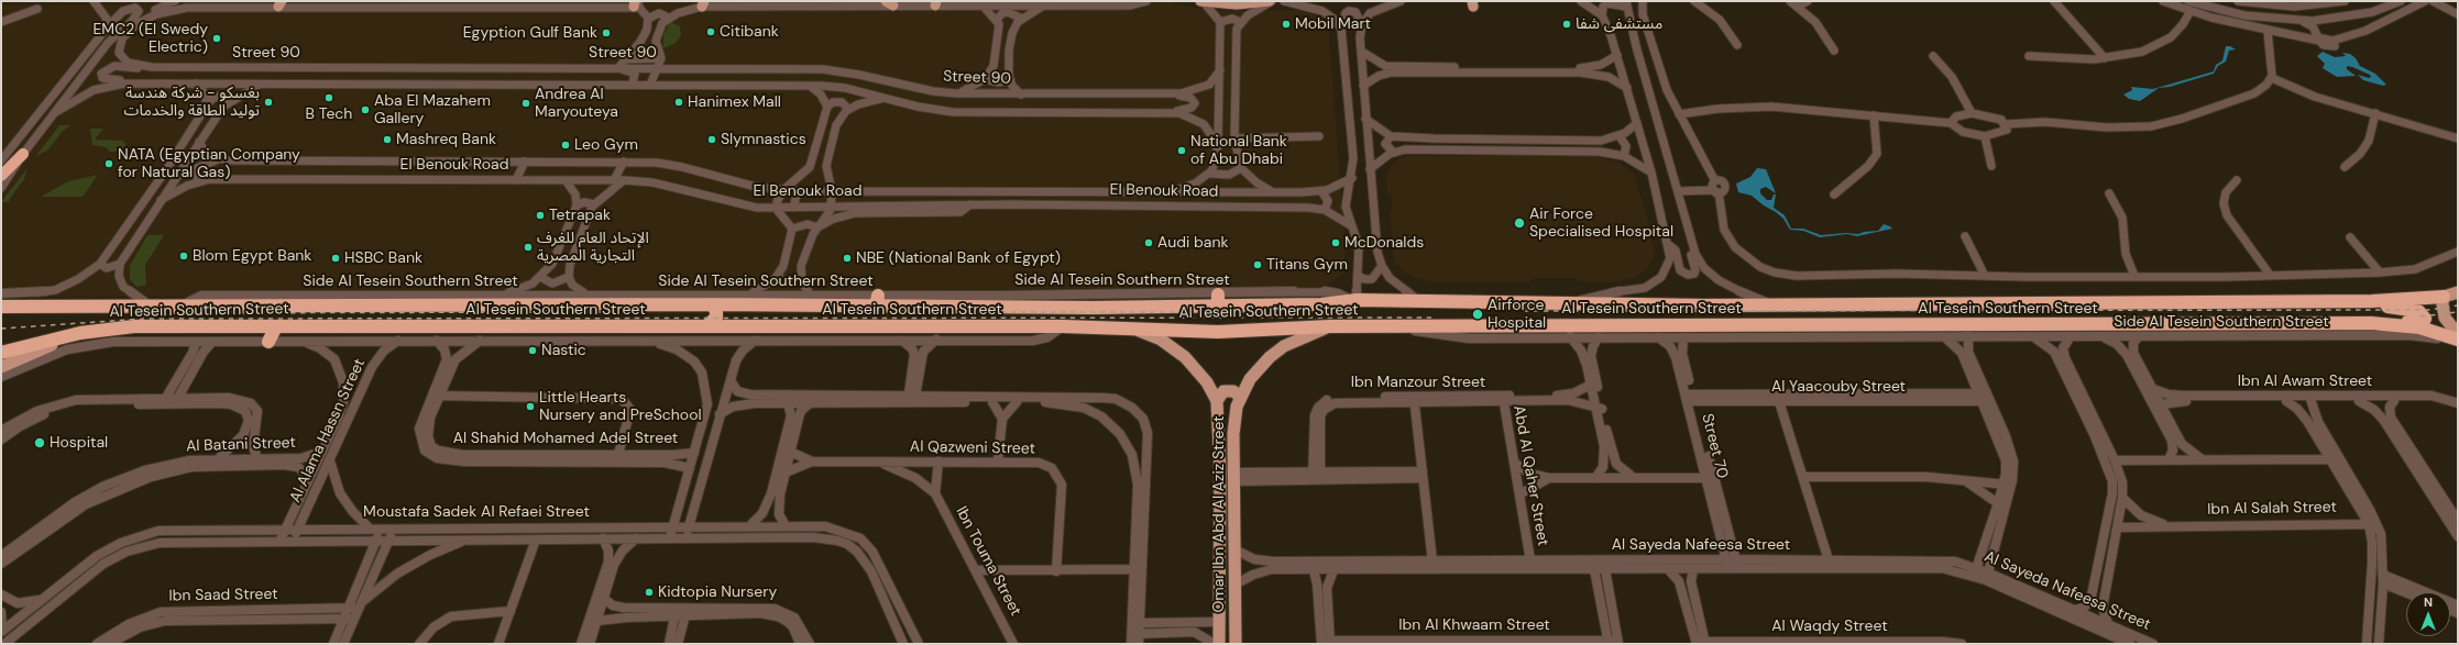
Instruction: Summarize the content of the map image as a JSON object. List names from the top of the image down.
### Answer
{
  "streets": {
    "highway": ["Al Tesein Southern Street"],
    "main road": ["Omar Ibn Abd Al Aziz Street"],
    "street": [
      "Street 90",
      "El Benouk Road",
      "Side Al Tesein Southern Street",
      "Ibn Al Awam Street",
      "Ibn Manzour Street",
      "Al Yaacouby Street",
      "Al Alama Hassn Street",
      "Al Shahid Mohamed Adel Street",
      "Al Batani Street",
      "Street 70",
      "Al Qazweni Street",
      "Abd Al Qaher Street",
      "Ibn Al Salah Street",
      "Moustafa Sadek Al Refaei Street",
      "Al Sayeda Nafeesa Street",
      "Ibn Touma Street",
      "Ibn Saad Street",
      "Ibn Al Khwaam Street",
      "Al Waqdy Street"
    ]
  },
  "crossings": [
    ["Side Al Tesein Southern Street", "Al Tesein Southern Street"],
    ["Side Al Tesein Southern Street", "Street 70"],
    ["Al Tesein Southern Street", "Omar Ibn Abd Al Aziz Street"],
    ["Ibn Manzour Street", "Abd Al Qaher Street"],
    ["Al Yaacouby Street", "Street 70"],
    ["Al Alama Hassn Street", "Al Batani Street"],
    ["Al Alama Hassn Street", "Moustafa Sadek Al Refaei Street"],
    ["Street 70", "Al Sayeda Nafeesa Street"],
    ["Al Qazweni Street", "Ibn Touma Street"],
    ["Abd Al Qaher Street", "Al Sayeda Nafeesa Street"],
    ["Omar Ibn Abd Al Aziz Street", "Al Sayeda Nafeesa Street"]
  ],
  "places": [
    "Mobil Mart",
    "مستشفى شفا",
    "Citibank",
    "Egyption Gulf Bank",
    "EMC2 (El Swedy Electric)",
    "B Tech",
    "بغسكو - شركة هندسة توليد الطاقة والخدمات",
    "Hanimex Mall",
    "Andrea Al Maryouteya",
    "Aba El Mazahem Gallery",
    "Mashreq Bank",
    "Slymnastics",
    "Leo Gym",
    "National Bank of Abu Dhabi",
    "NATA (Egyptian Company for Natural Gas)",
    "Tetrapak",
    "Air Force Specialised Hospital",
    "Audi bank",
    "McDonalds",
    "الإتحاد العام للغرف التجارية المصرية",
    "Blom Egypt Bank",
    "HSBC Bank",
    "NBE (National Bank of Egypt)",
    "Titans Gym",
    "Airforce Hospital",
    "Nastic",
    "Little Hearts Nursery and PreSchool",
    "Hospital",
    "Kidtopia Nursery"
  ],
  "north": "top"
}
